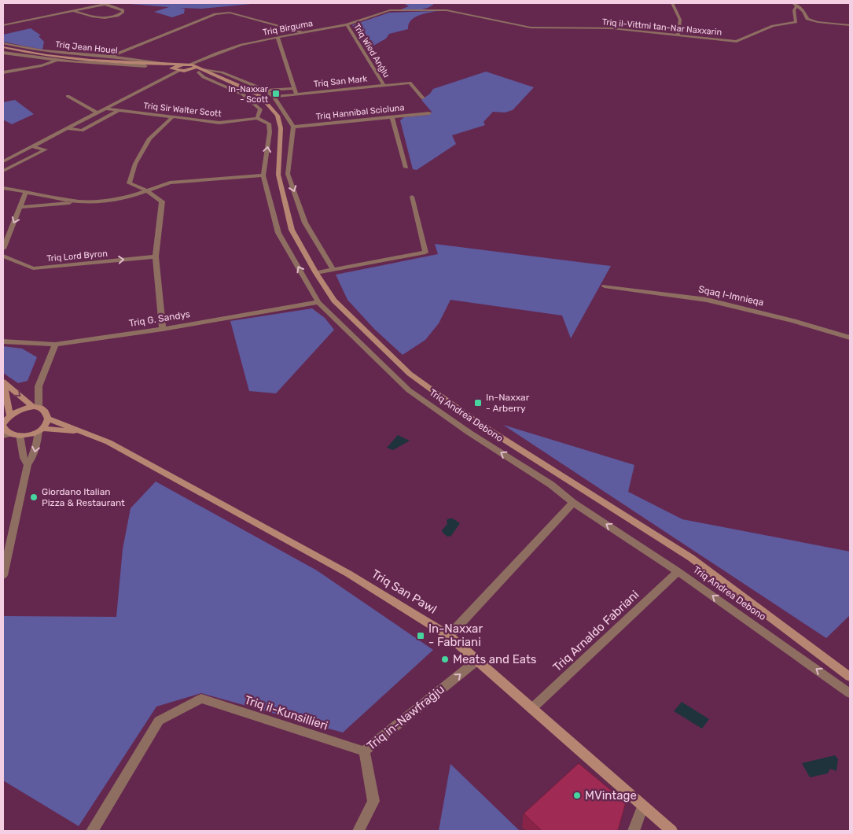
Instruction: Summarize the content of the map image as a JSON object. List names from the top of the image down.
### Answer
{
  "streets": {
    "main road": ["Triq Jean Houel", "Triq Andrea Debono", "Triq San Pawl"],
    "street": [
      "Triq il-Vittmi tan-Nar Naxxarin",
      "Triq Birguma",
      "Triq Wied Anġlu",
      "Triq San Mark",
      "Triq Sir Walter Scott",
      "Triq Hannibal Scicluna",
      "Triq Lord Byron",
      "Sqaq l-Imnieqa",
      "Triq G. Sandys",
      "Triq Arnaldo Fabriani",
      "Triq il-Kunsillieri",
      "Triq in-Nawfraġju"
    ]
  },
  "crossings": [
    ["Triq il-Vittmi tan-Nar Naxxarin", "Triq Birguma"],
    ["Triq Birguma", "Triq Jean Houel"],
    ["Triq Birguma", "Triq Wied Anġlu"],
    ["Triq Birguma", "Triq Andrea Debono"],
    ["Triq Jean Houel", "Triq Andrea Debono"],
    ["Triq Wied Anġlu", "Triq San Mark"],
    ["Triq San Mark", "Triq Andrea Debono"],
    ["Triq Sir Walter Scott", "Triq Andrea Debono"],
    ["Triq Hannibal Scicluna", "Triq Andrea Debono"],
    ["Triq G. Sandys", "Triq Andrea Debono"],
    ["Triq Andrea Debono", "Triq Arnaldo Fabriani"],
    ["Triq San Pawl", "Triq Arnaldo Fabriani"],
    ["Triq San Pawl", "Triq in-Nawfraġju"],
    ["Triq il-Kunsillieri", "Triq in-Nawfraġju"]
  ],
  "one_way": ["Triq in-Nawfraġju"],
  "places": {
    "transit": ["In-Naxxar - Scott", "In-Naxxar - Arberry", "In-Naxxar - Fabriani"],
    "other": ["Giordano Italian Pizza & Restaurant", "Meats and Eats", "MVintage"]
  }
}
